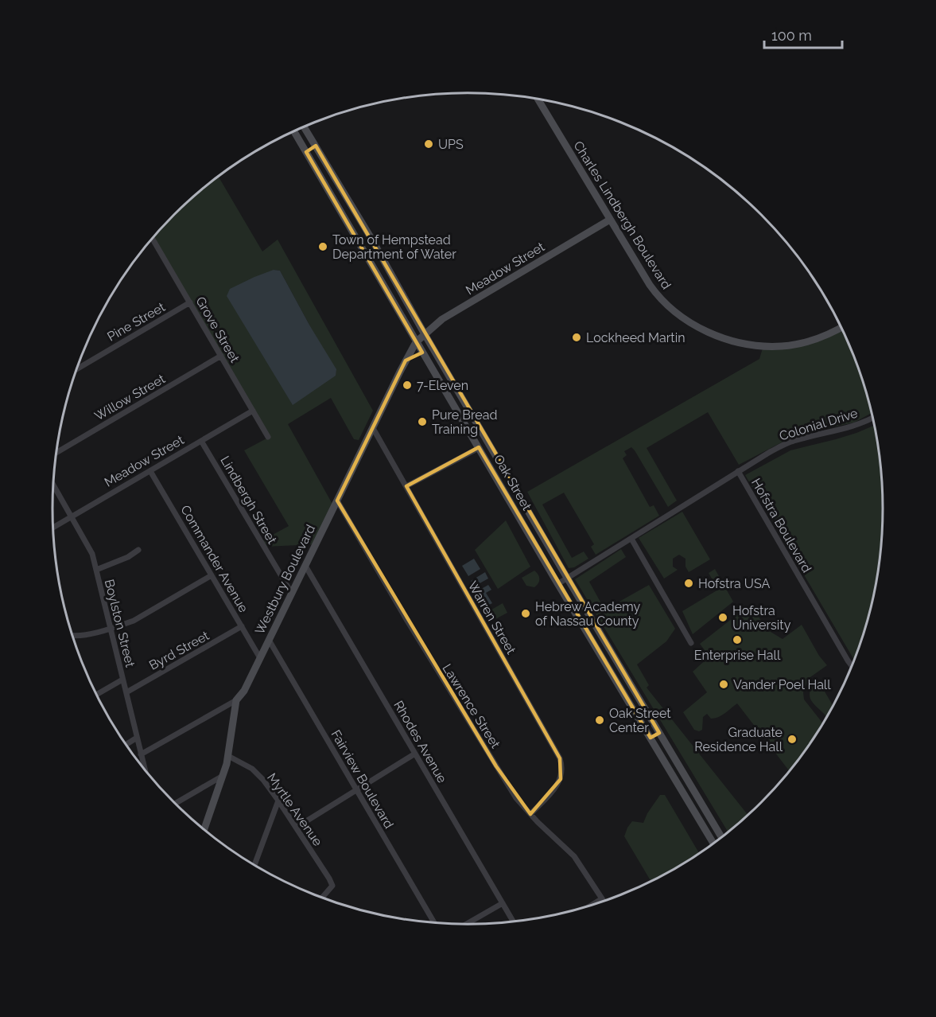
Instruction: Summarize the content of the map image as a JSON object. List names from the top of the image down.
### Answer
{
  "streets": {
    "street": [
      "Charles Lindbergh Boulevard",
      "Meadow Street",
      "Pine Street",
      "Grove Street",
      "Willow Street",
      "Colonial Drive",
      "Oak Street",
      "Lindbergh Street",
      "Hofstra Boulevard",
      "Commander Avenue",
      "Westbury Boulevard",
      "Warren Street",
      "Boylston Street",
      "Byrd Street",
      "Lawrence Street",
      "Rhodes Avenue",
      "Fairview Boulevard",
      "Myrtle Avenue"
    ]
  },
  "crossings": [
    ["Charles Lindbergh Boulevard", "Meadow Street"],
    ["Meadow Street", "Grove Street"],
    ["Meadow Street", "Oak Street"],
    ["Meadow Street", "Lindbergh Street"],
    ["Meadow Street", "Commander Avenue"],
    ["Meadow Street", "Westbury Boulevard"],
    ["Meadow Street", "Boylston Street"],
    ["Pine Street", "Grove Street"],
    ["Grove Street", "Willow Street"],
    ["Colonial Drive", "Hofstra Boulevard"],
    ["Oak Street", "Hofstra Boulevard"],
    ["Oak Street", "Westbury Boulevard"],
    ["Lindbergh Street", "Westbury Boulevard"],
    ["Commander Avenue", "Westbury Boulevard"],
    ["Commander Avenue", "Byrd Street"],
    ["Westbury Boulevard", "Warren Street"],
    ["Westbury Boulevard", "Lawrence Street"],
    ["Westbury Boulevard", "Rhodes Avenue"],
    ["Westbury Boulevard", "Fairview Boulevard"],
    ["Westbury Boulevard", "Myrtle Avenue"],
    ["Warren Street", "Lawrence Street"],
    ["Boylston Street", "Byrd Street"]
  ],
  "places": [
    "UPS",
    "Town of Hempstead Department of Water",
    "Lockheed Martin",
    "7-Eleven",
    "Pure Bread Training",
    "Hofstra USA",
    "Hebrew Academy of Nassau County",
    "Hofstra University",
    "Enterprise Hall",
    "Vander Poel Hall",
    "Oak Street Center",
    "Graduate Residence Hall"
  ],
  "scale_bar": "100 m"
}
